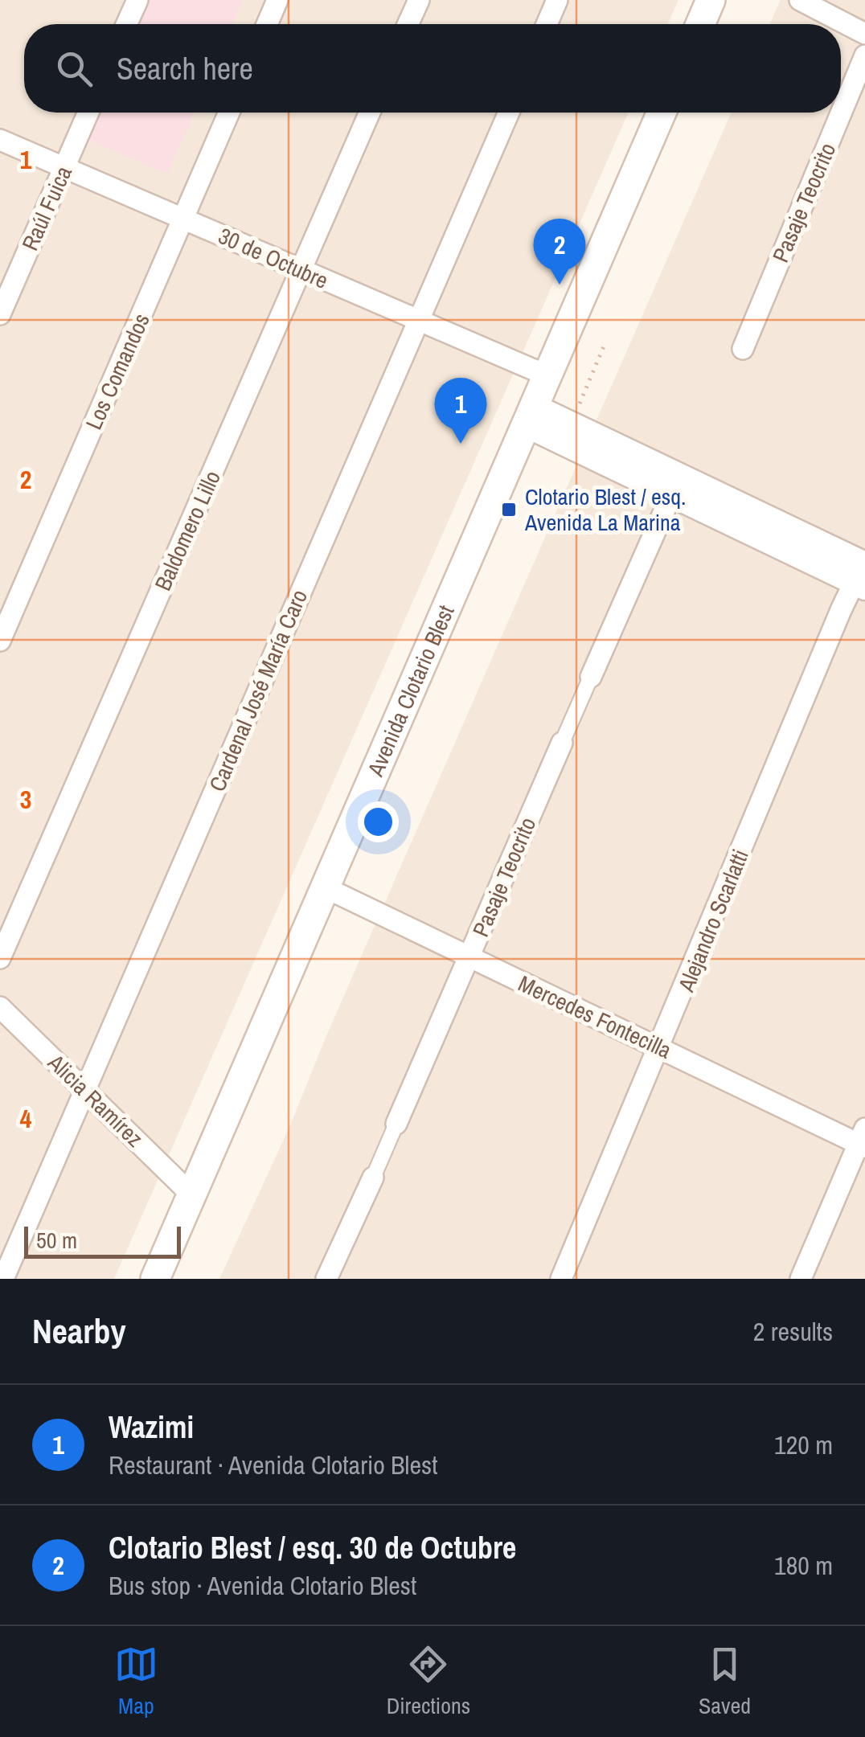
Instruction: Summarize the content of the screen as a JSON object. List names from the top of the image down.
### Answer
{
  "streets": {
    "main road": ["Avenida Clotario Blest"],
    "street": [
      "Pasaje Teocrito",
      "Raúl Fuica",
      "30 de Octubre",
      "Los Comandos",
      "Baldomero Lillo",
      "Cardenal José María Caro",
      "Alejandro Scarlatti",
      "Mercedes Fontecilla",
      "Alicia Ramírez"
    ]
  },
  "crossings": [
    ["Pasaje Teocrito", "Mercedes Fontecilla"],
    ["Raúl Fuica", "30 de Octubre"],
    ["30 de Octubre", "Los Comandos"],
    ["30 de Octubre", "Baldomero Lillo"],
    ["30 de Octubre", "Cardenal José María Caro"],
    ["30 de Octubre", "Avenida Clotario Blest"],
    ["Cardenal José María Caro", "Alicia Ramírez"],
    ["Avenida Clotario Blest", "Mercedes Fontecilla"],
    ["Avenida Clotario Blest", "Alicia Ramírez"],
    ["Alejandro Scarlatti", "Mercedes Fontecilla"]
  ],
  "places": {
    "transit": ["Clotario Blest / esq. Avenida La Marina"]
  },
  "scale_bar": "50 m",
  "page": {
    "search": "Search here",
    "pins": ["2", "1"],
    "scale": "50 m",
    "heading": ["Nearby", "2 results"],
    "list": [
      {
        "mark": "1",
        "name": "Wazimi",
        "note": "Restaurant · Avenida Clotario Blest",
        "value": "120 m"
      },
      {
        "mark": "2",
        "name": "Clotario Blest / esq. 30 de Octubre",
        "note": "Bus stop · Avenida Clotario Blest",
        "value": "180 m"
      }
    ],
    "nav": ["Map", "Directions", "Saved"]
  },
  "grid": {
    "rows": [
      "1",
      "2",
      "3",
      "4"
    ]
  }
}
